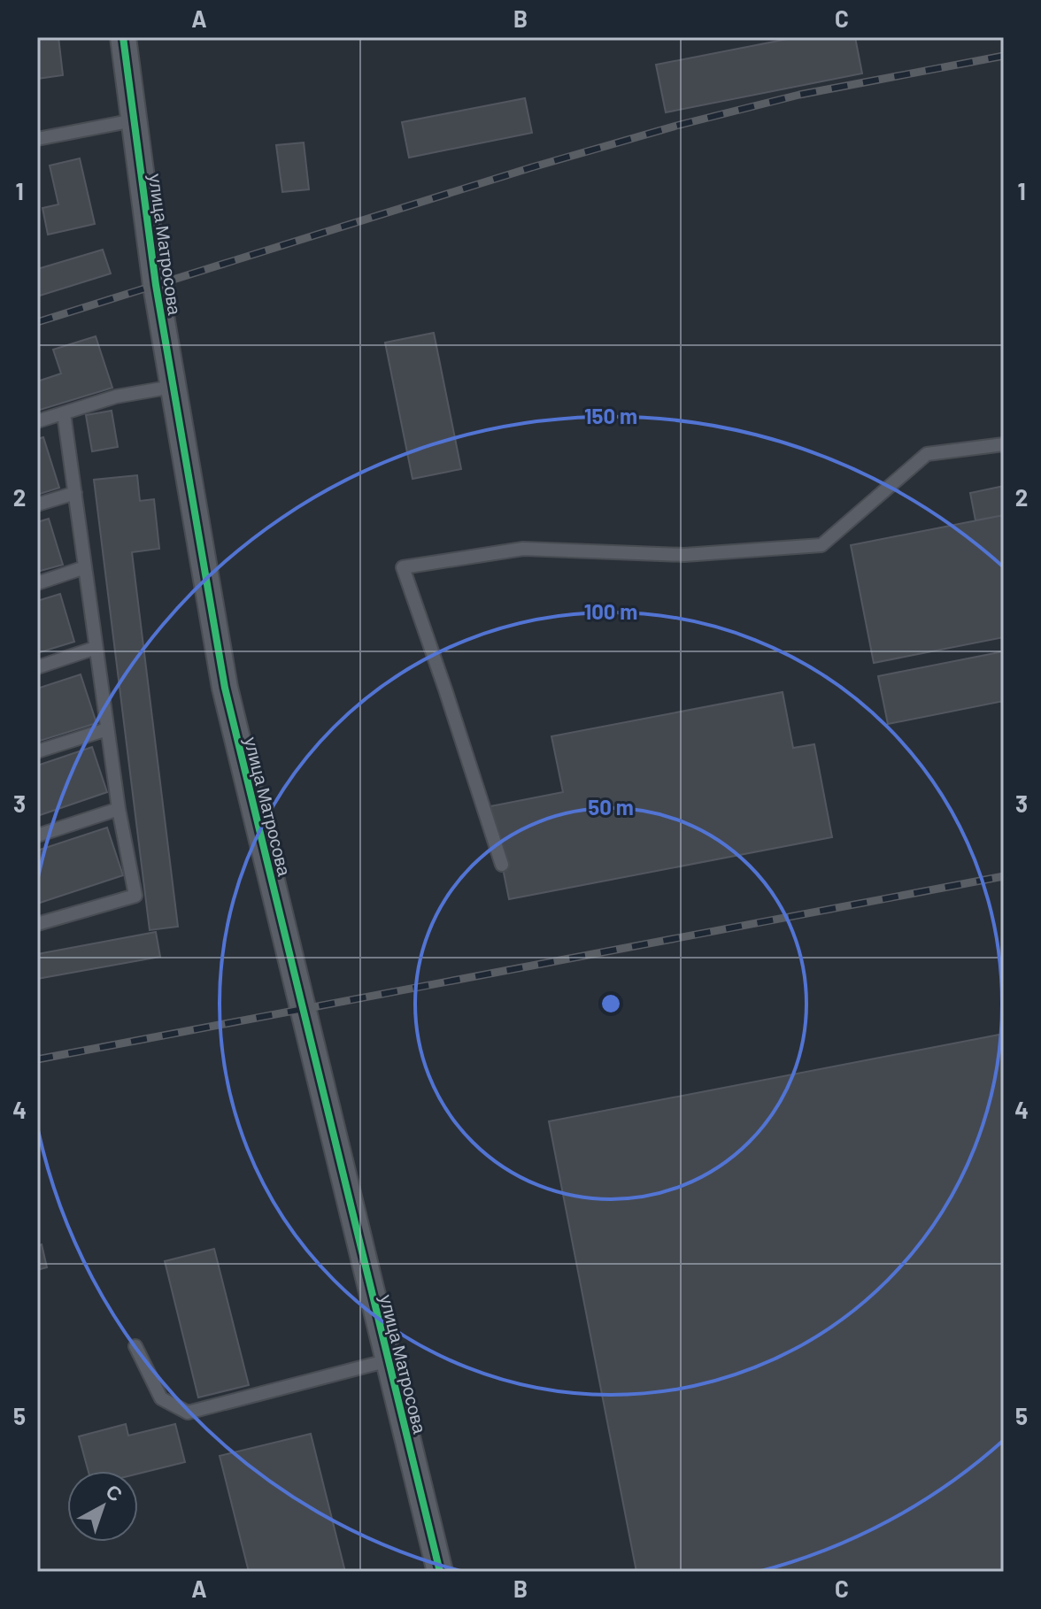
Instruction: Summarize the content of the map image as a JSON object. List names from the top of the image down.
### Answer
{
  "streets": {
    "street": ["улица Матросова"]
  },
  "north": "top right",
  "grid": {
    "columns": ["A", "B", "C"],
    "rows": [
      "1",
      "2",
      "3",
      "4",
      "5"
    ]
  },
  "rings": ["150 m", "100 m", "50 m"]
}
